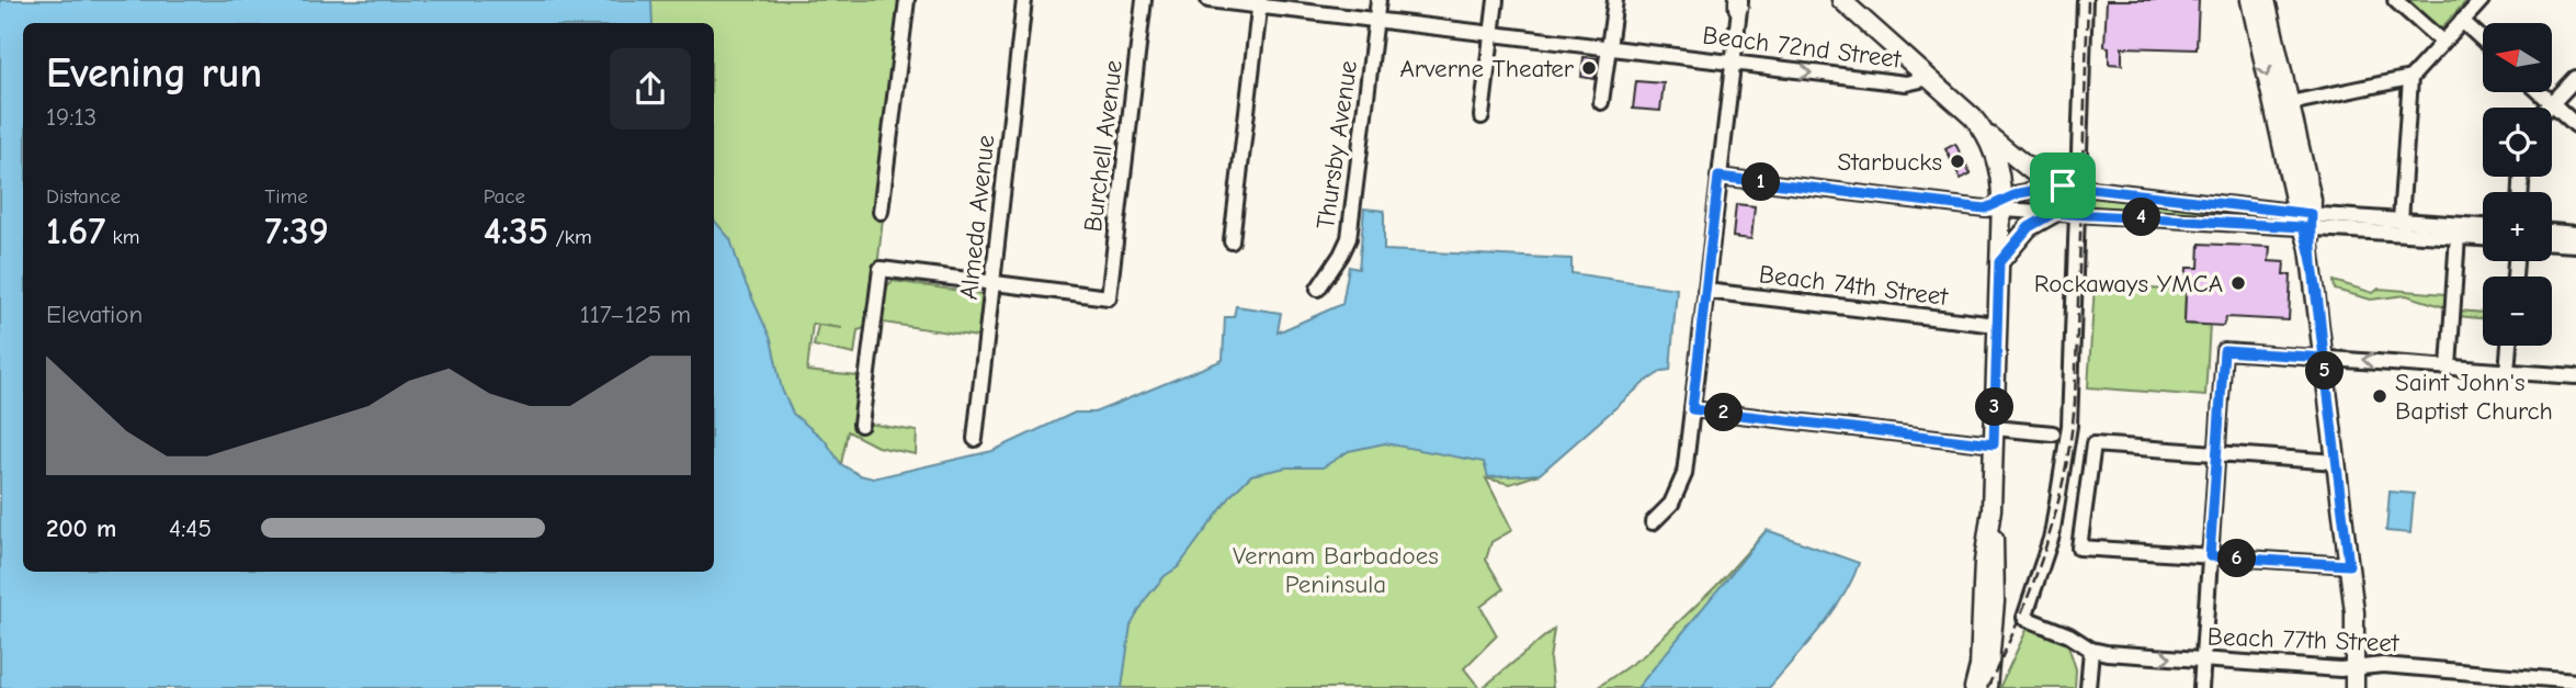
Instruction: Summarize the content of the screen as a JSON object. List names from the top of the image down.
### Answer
{
  "streets": {
    "street": [
      "Beach 72nd Street",
      "Thursby Avenue",
      "Burchell Avenue",
      "Almeda Avenue",
      "Beach 74th Street",
      "Beach 77th Street"
    ]
  },
  "crossings": [
    ["Beach 72nd Street", "Thursby Avenue"],
    ["Burchell Avenue", "Almeda Avenue"]
  ],
  "parks": ["Vernam Barbadoes Peninsula"],
  "places": [
    "Arverne Theater",
    "Starbucks",
    "Rockaways YMCA",
    "Saint John's Baptist Church"
  ],
  "north": "left",
  "page": {
    "map_buttons": ["+", "−"],
    "heading": ["Evening run", "19:13"],
    "stats": [
      ["Distance", "1.67 km"],
      ["Time", "7:39"],
      ["Pace", "4:35 /km"]
    ],
    "pins": [
      "1",
      "4",
      "5",
      "3",
      "2",
      "6"
    ],
    "chart": ["Elevation", "117–125 m"],
    "list": [
      {
        "name": "200 m",
        "note": "4:45"
      }
    ]
  }
}
